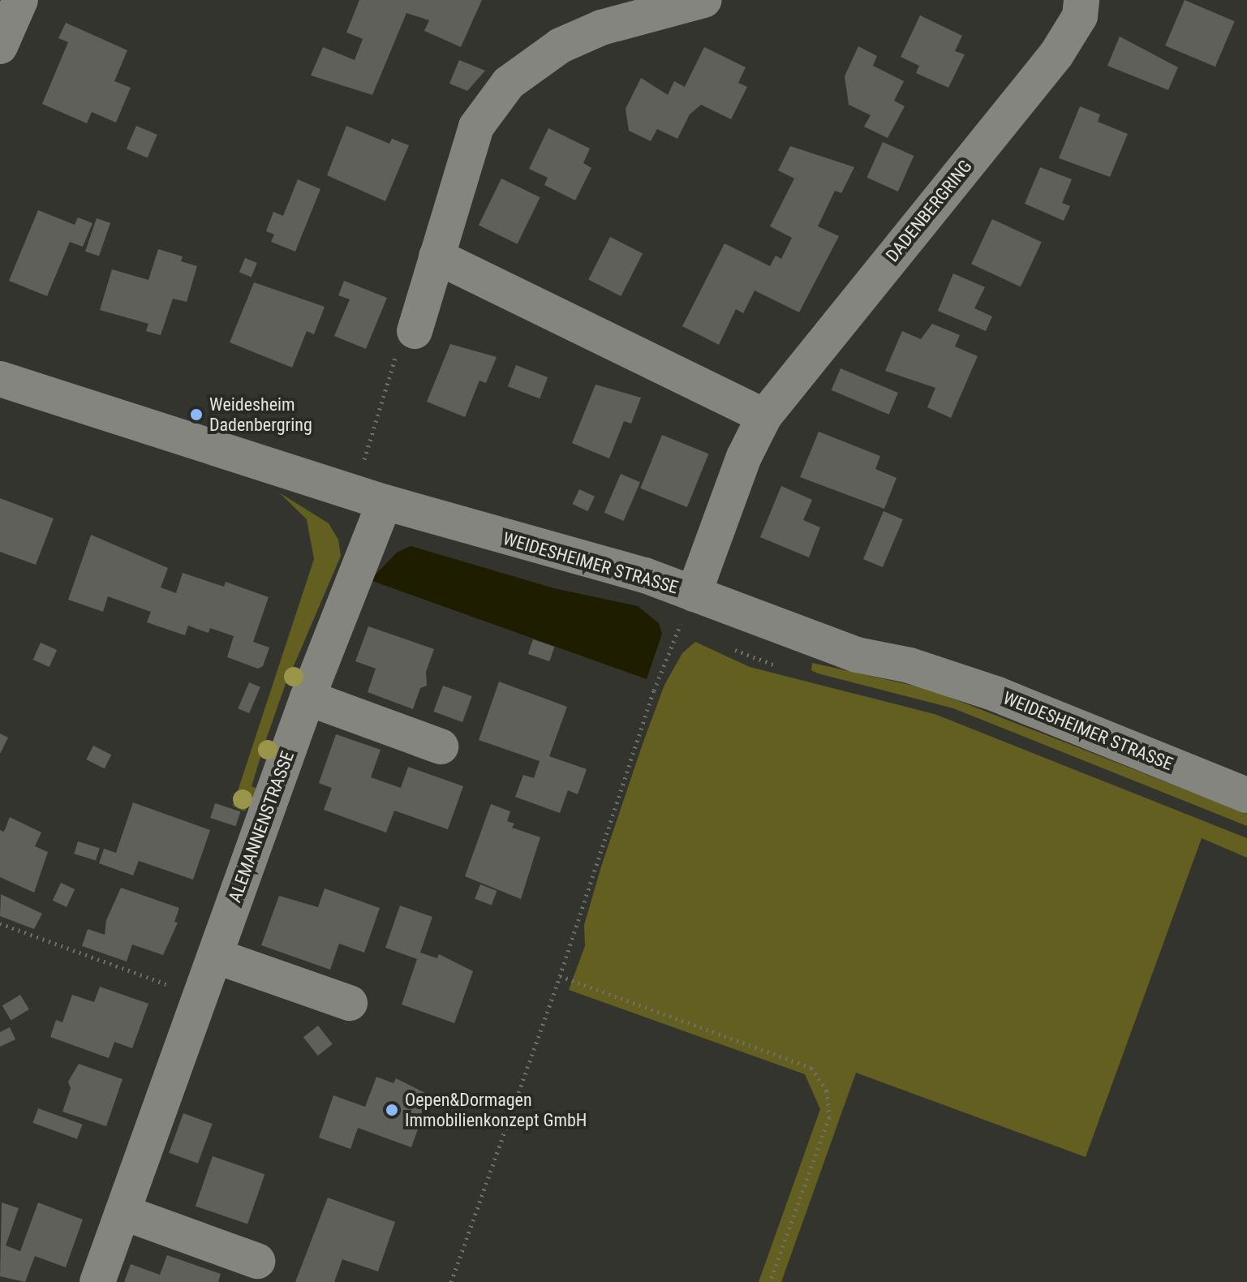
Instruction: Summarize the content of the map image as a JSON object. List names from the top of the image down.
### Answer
{
  "streets": {
    "street": ["DADENBERGRING", "WEIDESHEIMER STRASSE", "ALEMANNENSTRASSE"]
  },
  "crossings": [
    ["DADENBERGRING", "WEIDESHEIMER STRASSE"],
    ["WEIDESHEIMER STRASSE", "ALEMANNENSTRASSE"]
  ],
  "places": ["Weidesheim Dadenbergring", "Oepen&Dormagen Immobilienkonzept GmbH"]
}
